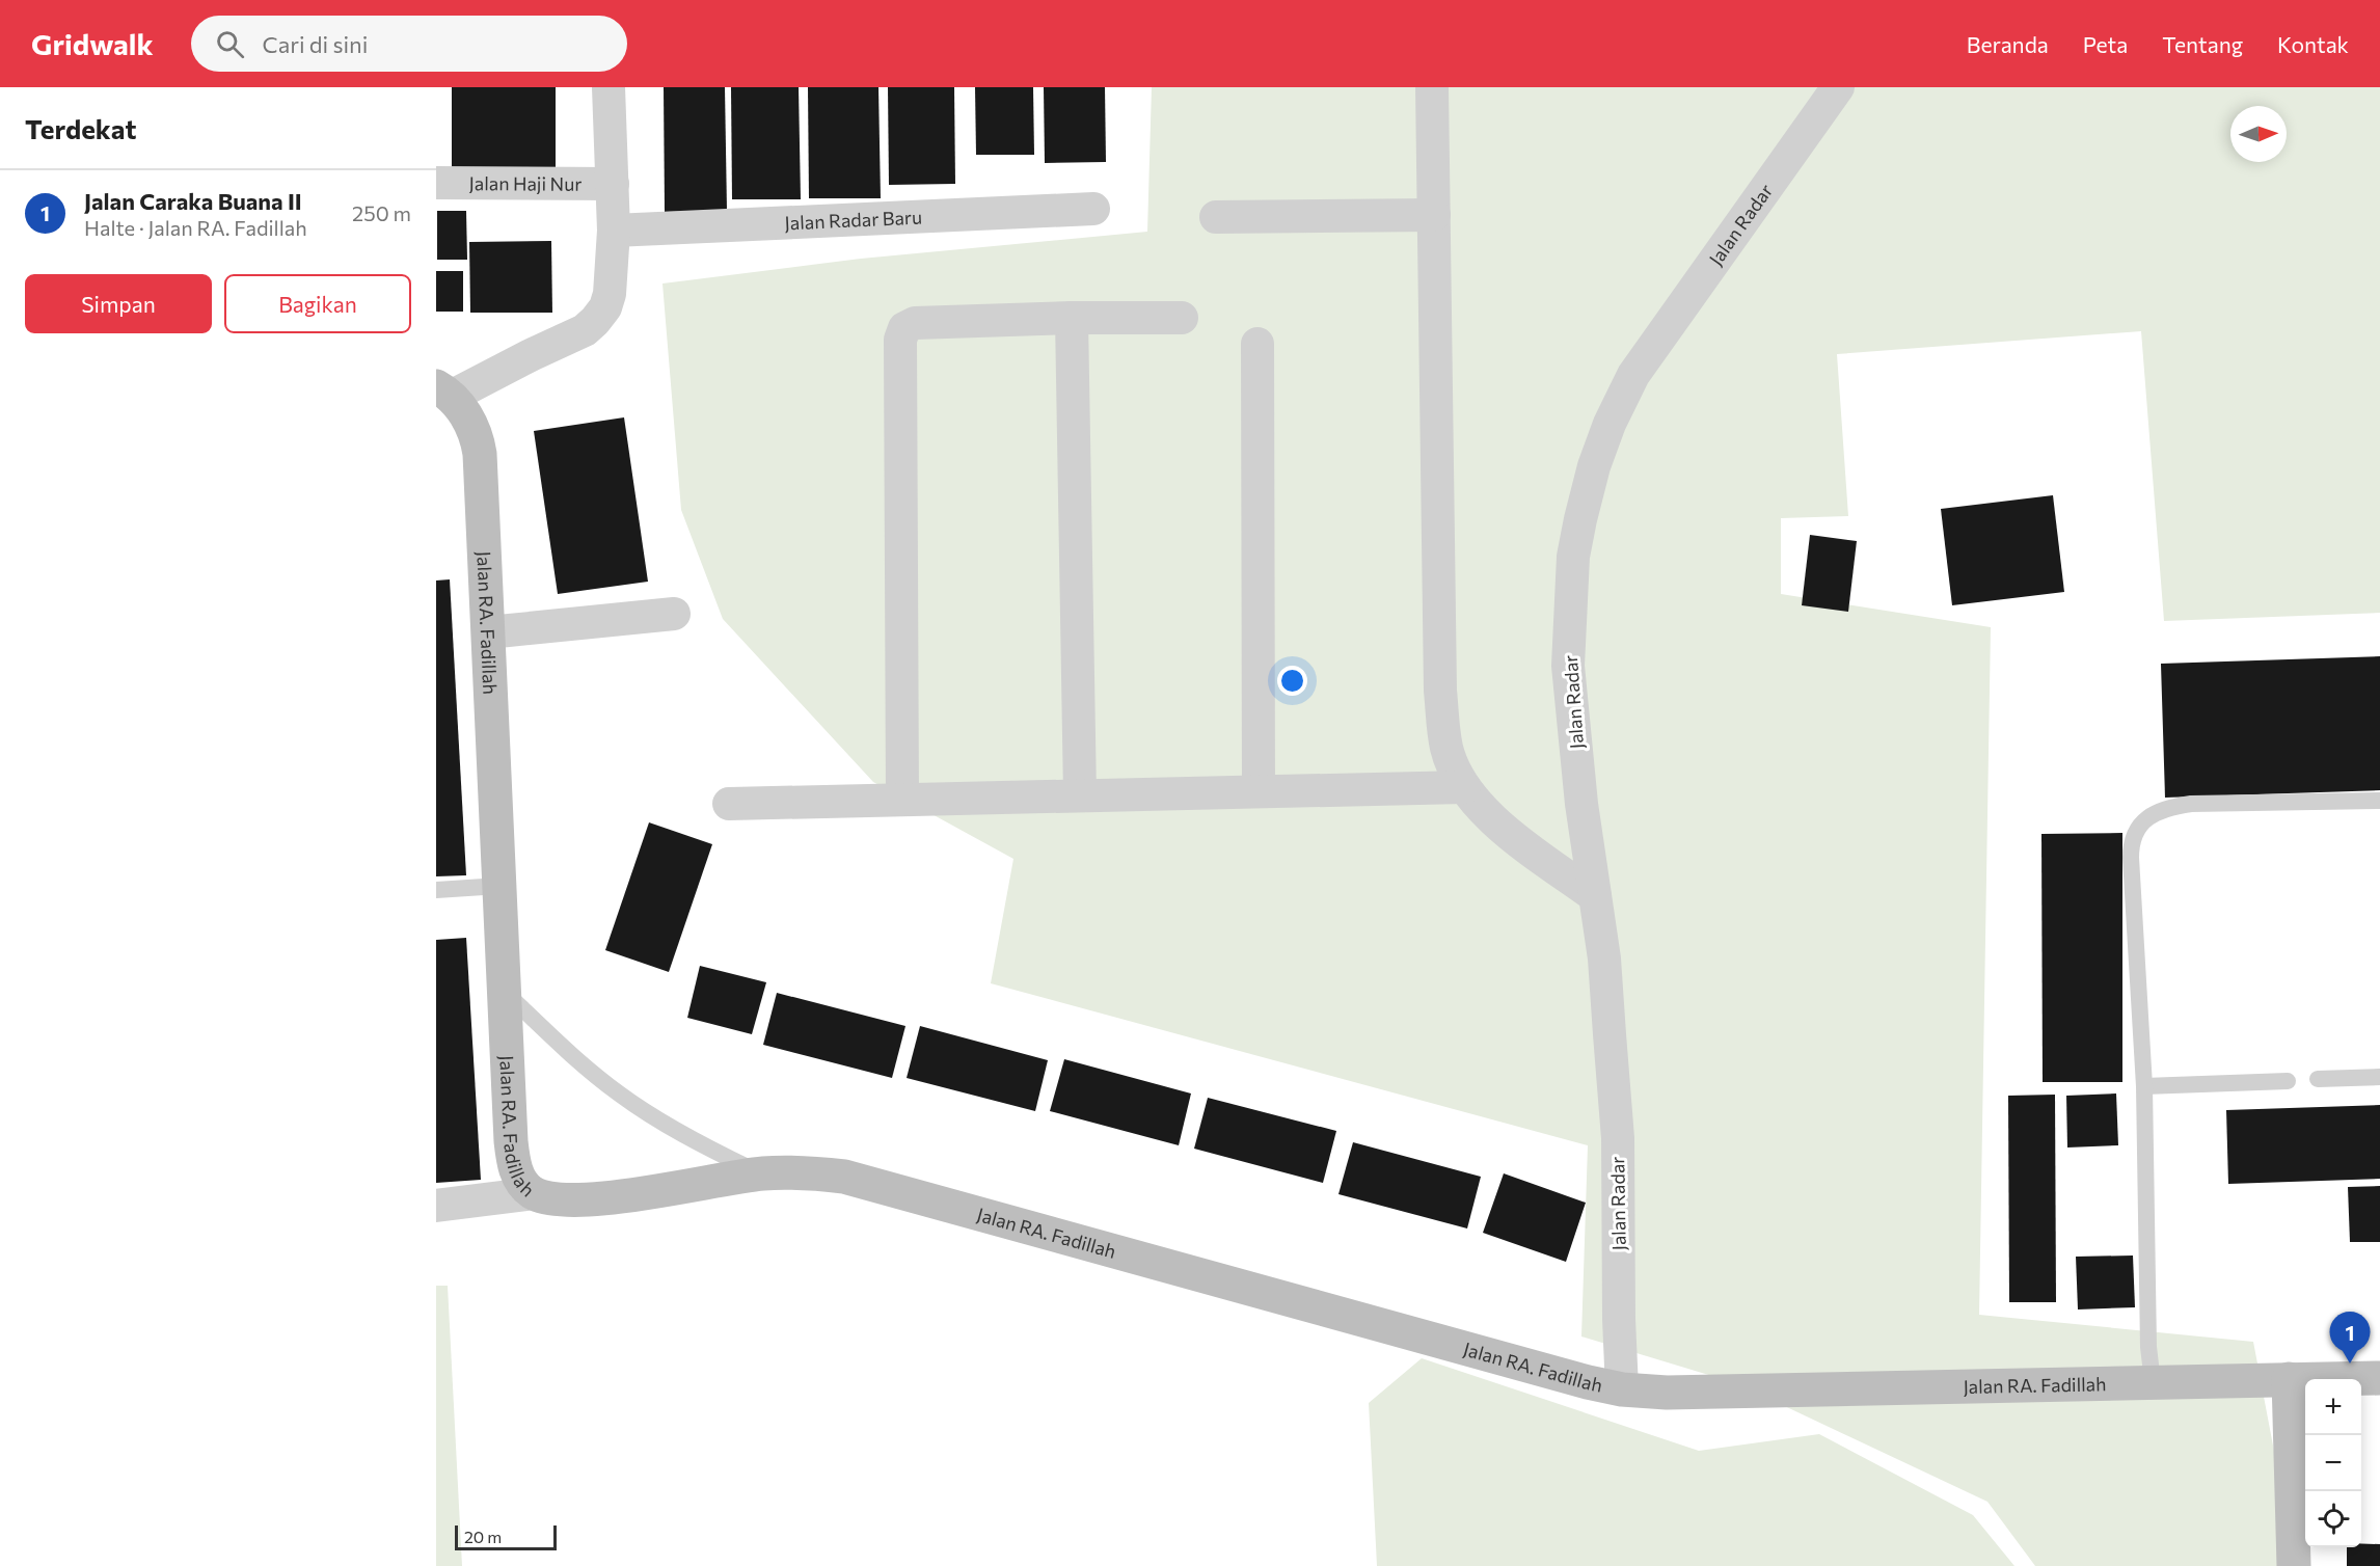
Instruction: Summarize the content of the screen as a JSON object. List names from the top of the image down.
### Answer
{
  "streets": {
    "main road": ["Jalan RA. Fadillah"],
    "street": ["Jalan Haji Nur", "Jalan Radar Baru", "Jalan Radar"]
  },
  "crossings": [
    ["Jalan Radar", "Jalan RA. Fadillah"]
  ],
  "scale_bar": "20 m",
  "north": "right",
  "page": {
    "header": "Gridwalk",
    "search": "Cari di sini",
    "nav": [
      "Beranda",
      "Peta",
      "Tentang",
      "Kontak"
    ],
    "heading": "Terdekat",
    "list": [
      {
        "mark": "1",
        "name": "Jalan Caraka Buana II",
        "note": "Halte · Jalan RA. Fadillah",
        "value": "250 m"
      }
    ],
    "buttons": ["Simpan", "Bagikan"],
    "pins": "1",
    "map_buttons": ["+", "−"],
    "scale": "20 m"
  }
}
